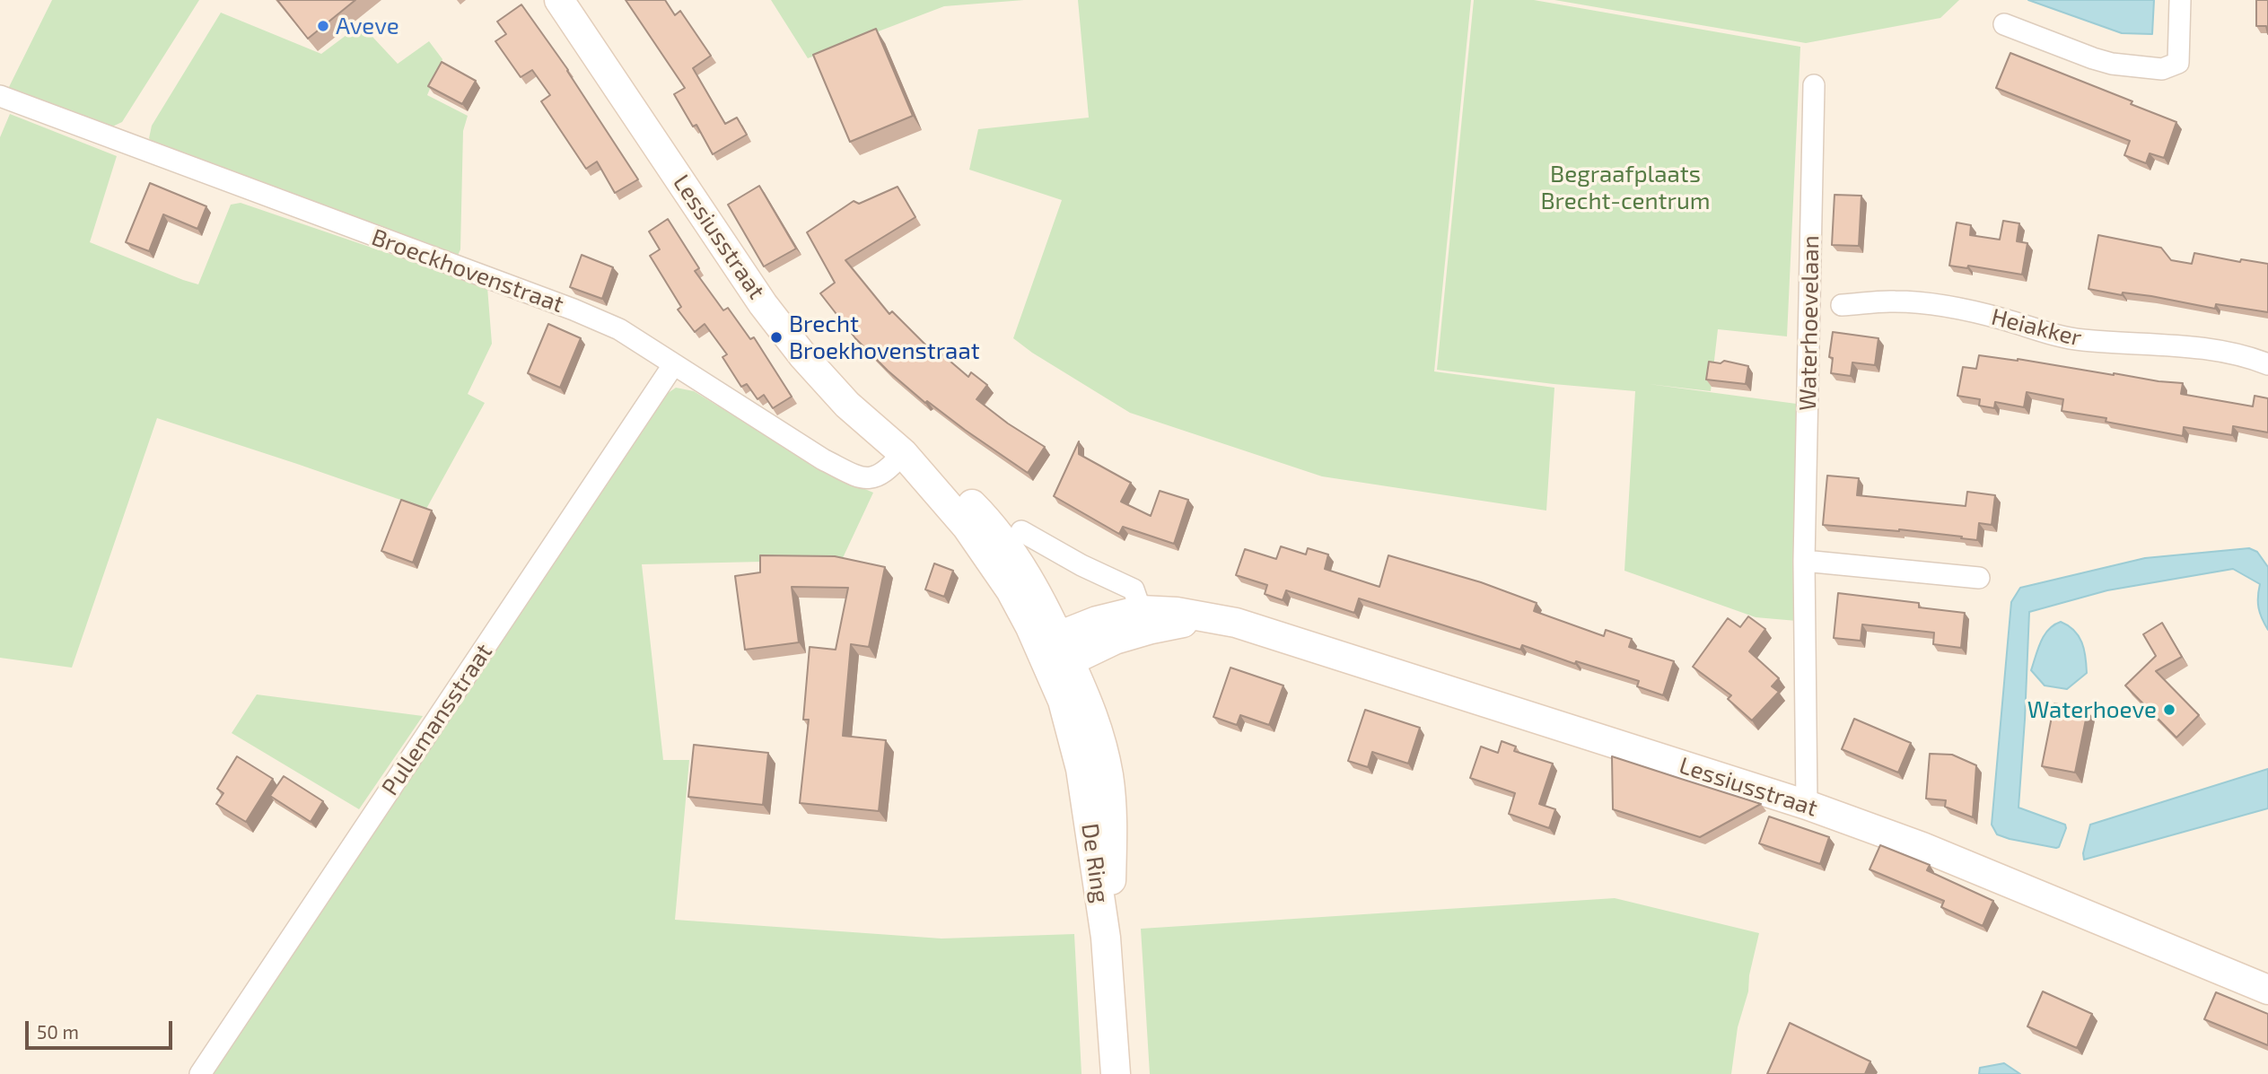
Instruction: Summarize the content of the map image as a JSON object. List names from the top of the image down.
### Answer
{
  "streets": {
    "main road": ["Lessiusstraat", "De Ring"],
    "street": [
      "Broeckhovenstraat",
      "Waterhoevelaan",
      "Heiakker",
      "Pullemansstraat"
    ]
  },
  "crossings": [
    ["Lessiusstraat", "Broeckhovenstraat"],
    ["Lessiusstraat", "Waterhoevelaan"],
    ["Lessiusstraat", "De Ring"],
    ["Broeckhovenstraat", "Pullemansstraat"]
  ],
  "parks": ["Begraafplaats Brecht-centrum"],
  "places": ["Aveve", "Brecht Broekhovenstraat", "Waterhoeve"],
  "scale_bar": "50 m"
}
